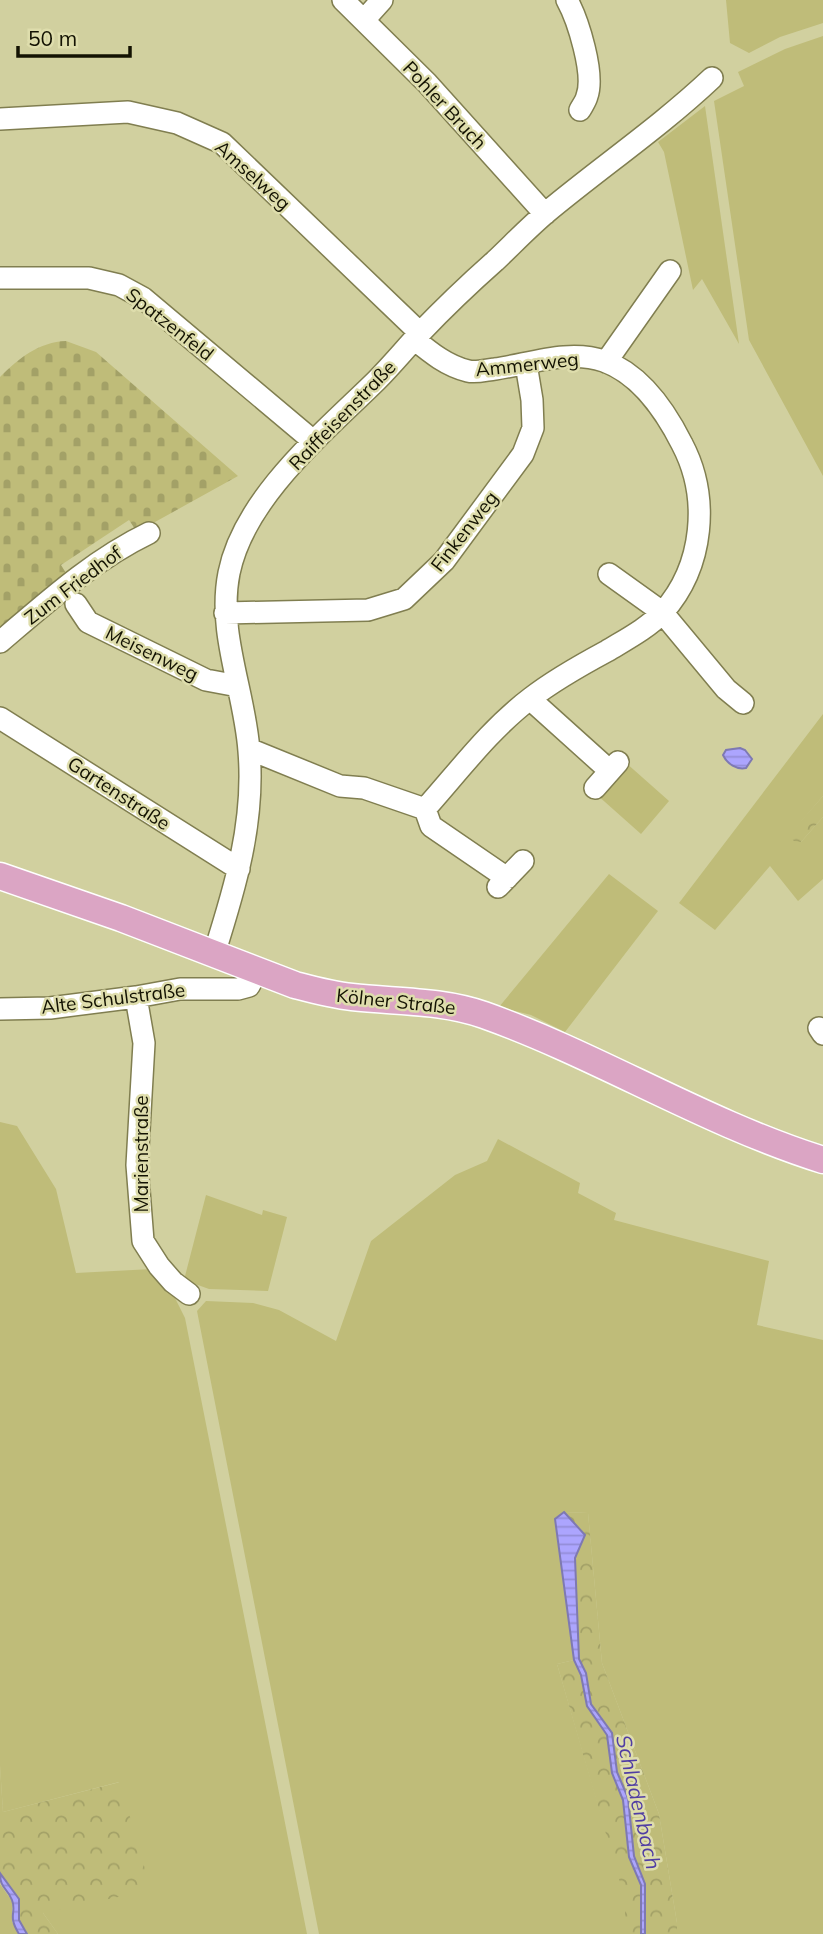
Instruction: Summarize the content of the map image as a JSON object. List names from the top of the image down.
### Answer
{
  "streets": {
    "main road": ["Kölner Straße"],
    "street": [
      "Pohler Bruch",
      "Amselweg",
      "Spatzenfeld",
      "Ammerweg",
      "Raiffeisenstraße",
      "Finkenweg",
      "Zum Friedhof",
      "Meisenweg",
      "Gartenstraße",
      "Alte Schulstraße",
      "Marienstraße"
    ]
  },
  "crossings": [
    ["Pohler Bruch", "Raiffeisenstraße"],
    ["Amselweg", "Ammerweg"],
    ["Amselweg", "Raiffeisenstraße"],
    ["Spatzenfeld", "Raiffeisenstraße"],
    ["Ammerweg", "Raiffeisenstraße"],
    ["Ammerweg", "Finkenweg"],
    ["Raiffeisenstraße", "Finkenweg"],
    ["Raiffeisenstraße", "Meisenweg"],
    ["Raiffeisenstraße", "Gartenstraße"],
    ["Raiffeisenstraße", "Kölner Straße"],
    ["Alte Schulstraße", "Kölner Straße"],
    ["Alte Schulstraße", "Marienstraße"]
  ],
  "water": ["Schladenbach"],
  "scale_bar": "50 m"
}
